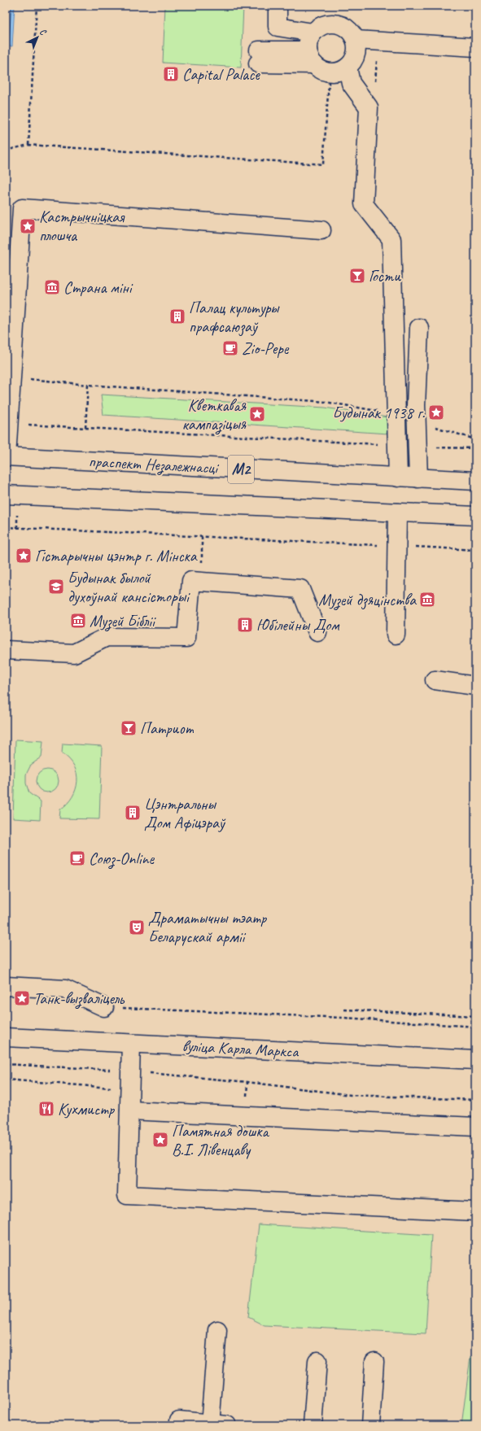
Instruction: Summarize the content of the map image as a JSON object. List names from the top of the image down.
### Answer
{
  "streets": {
    "main road": ["праспект Незалежнасці", "М2", "вуліца Карла Маркса"]
  },
  "places": {
    "building": [
      "Capital Palace",
      "Палац культуры прафсаюзаў",
      "Юбілейны Дом",
      "Цэнтральны Дом Афіцэраў"
    ],
    "place": [
      "Кастрычніцкая плошча",
      "Будынак 1938 г.",
      "Кветкавая кампазіцыя",
      "Гістарычны цэнтр г. Мінска",
      "Танк-вызваліцель",
      "Памятная дошка В.І. Лівенцаву"
    ],
    "bar": ["Гости", "Патриот"],
    "museum": ["Страна міні", "Музей дзяцінства", "Музей Бібліі"],
    "cafe": ["Zio-Pepe", "Союз-Online"],
    "school or university": ["Будынак былой духоўнай кансісторыі"],
    "theatre": ["Драматычны тэатр Беларускай арміі"],
    "restaurant": ["Кухмистр"]
  },
  "north": "top right"
}
